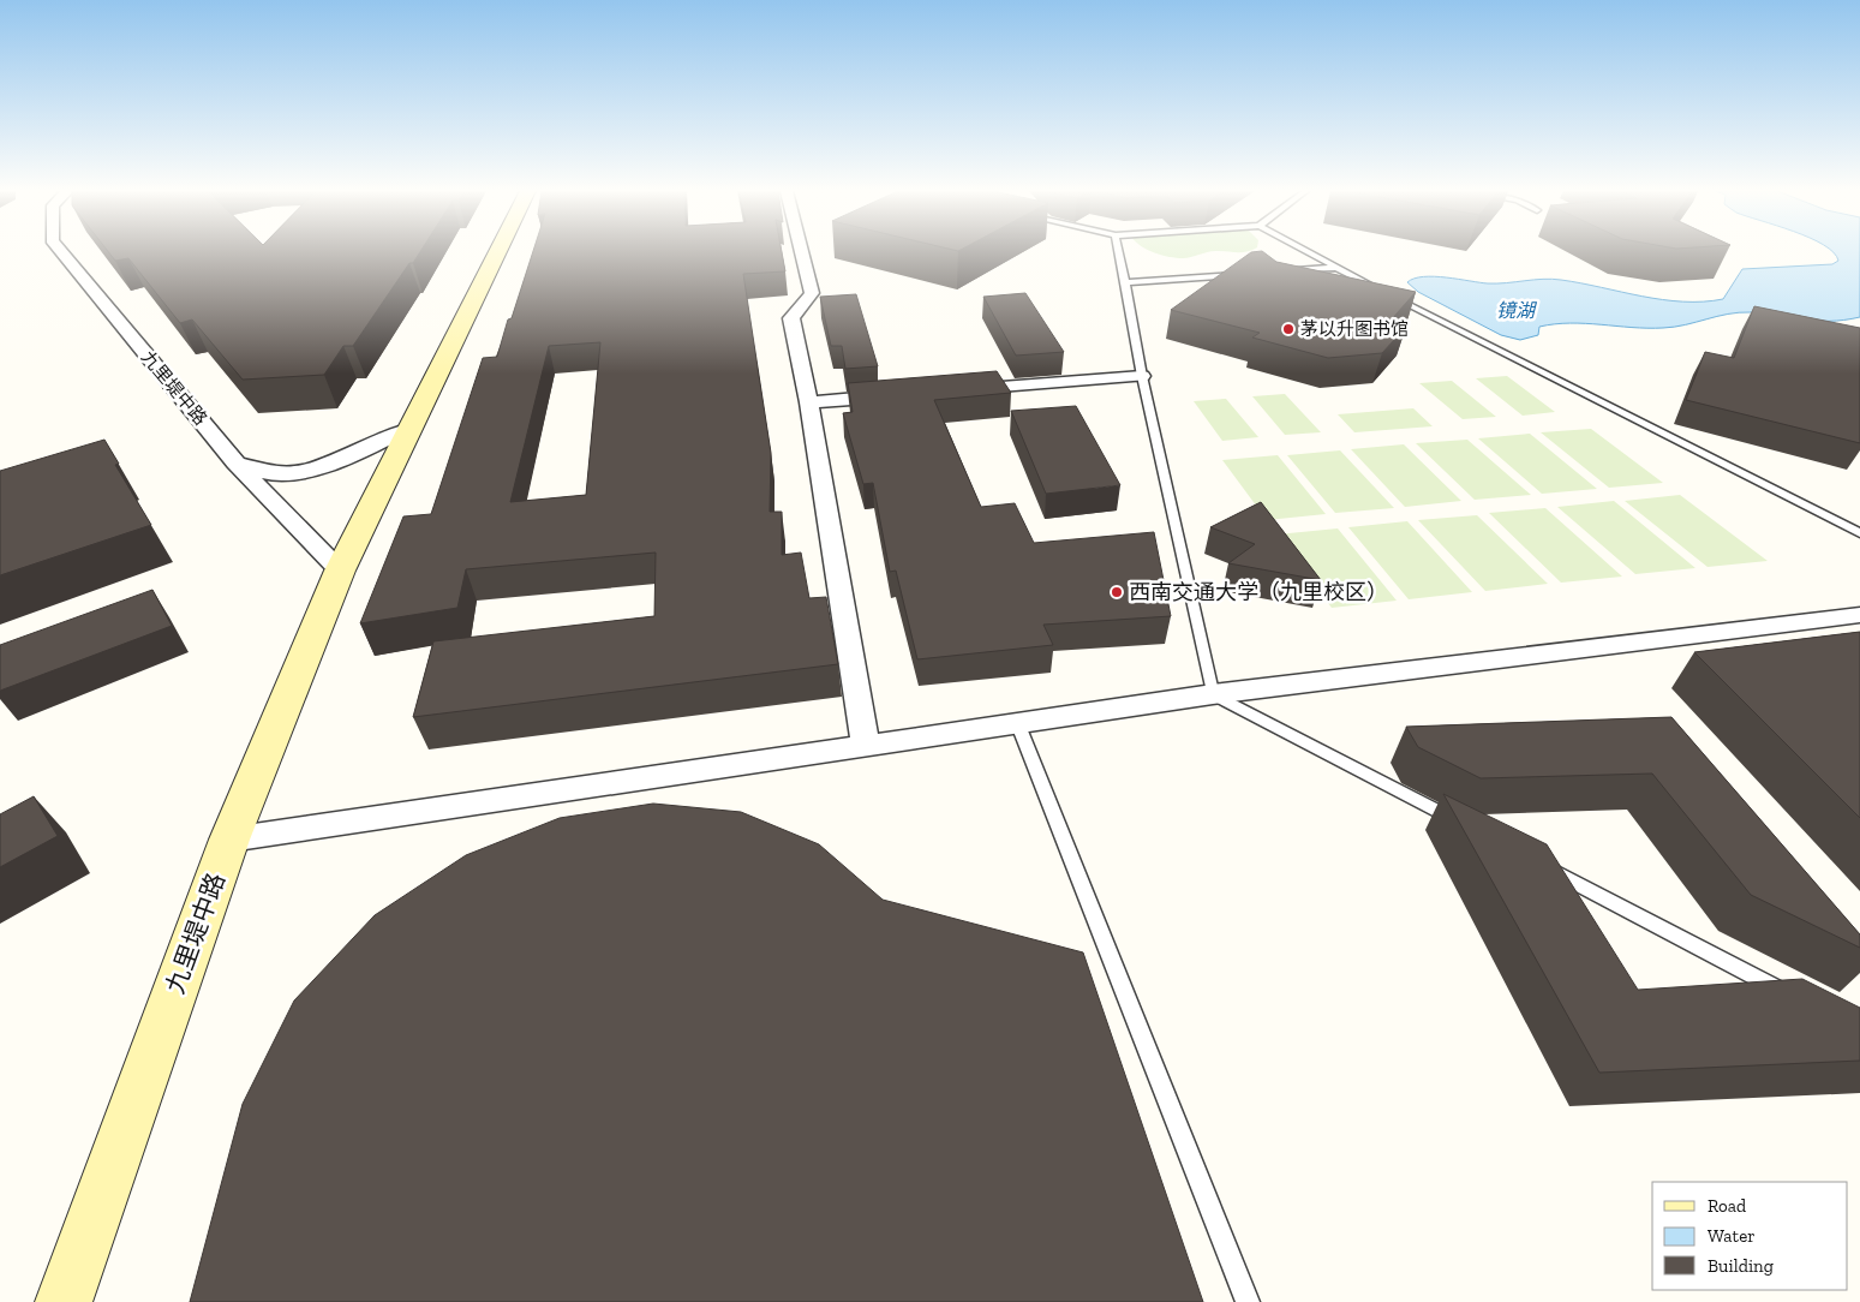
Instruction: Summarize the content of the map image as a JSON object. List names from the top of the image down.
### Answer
{
  "streets": {
    "street": ["九里堤中路"]
  },
  "water": ["镜湖"],
  "places": ["茅以升图书馆", "西南交通大学（九里校区）"],
  "legend": ["Road", "Water", "Building"]
}
